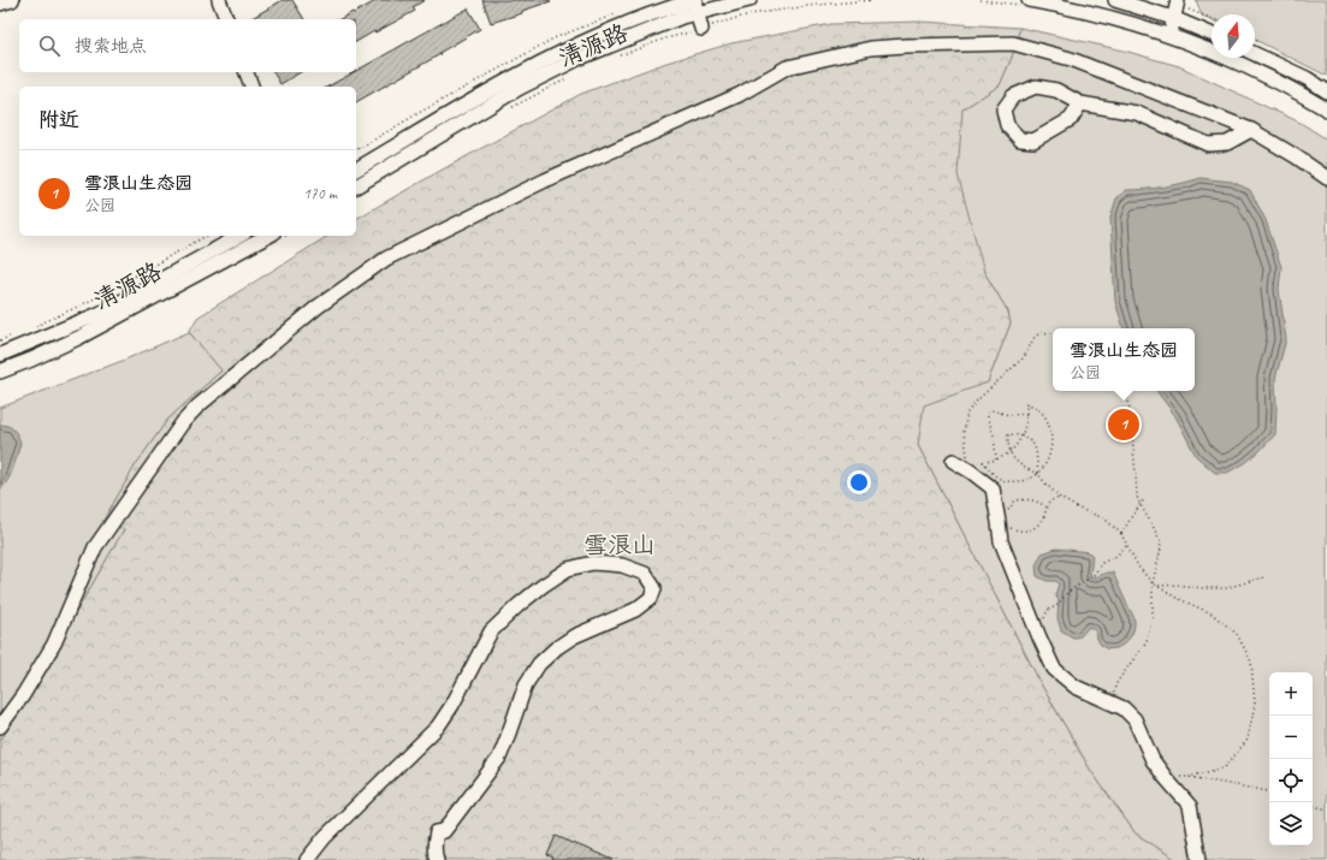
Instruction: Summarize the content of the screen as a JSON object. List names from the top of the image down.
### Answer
{
  "streets": {
    "street": ["清源路"]
  },
  "parks": ["雪浪山"],
  "north": "top",
  "page": {
    "search": "搜索地点",
    "heading": "附近",
    "list": [
      {
        "mark": "1",
        "name": "雪浪山生态园",
        "note": "公园",
        "value": "170 m"
      }
    ],
    "popup": ["雪浪山生态园", "公园"],
    "pins": "1",
    "map_buttons": ["+", "−"]
  }
}
